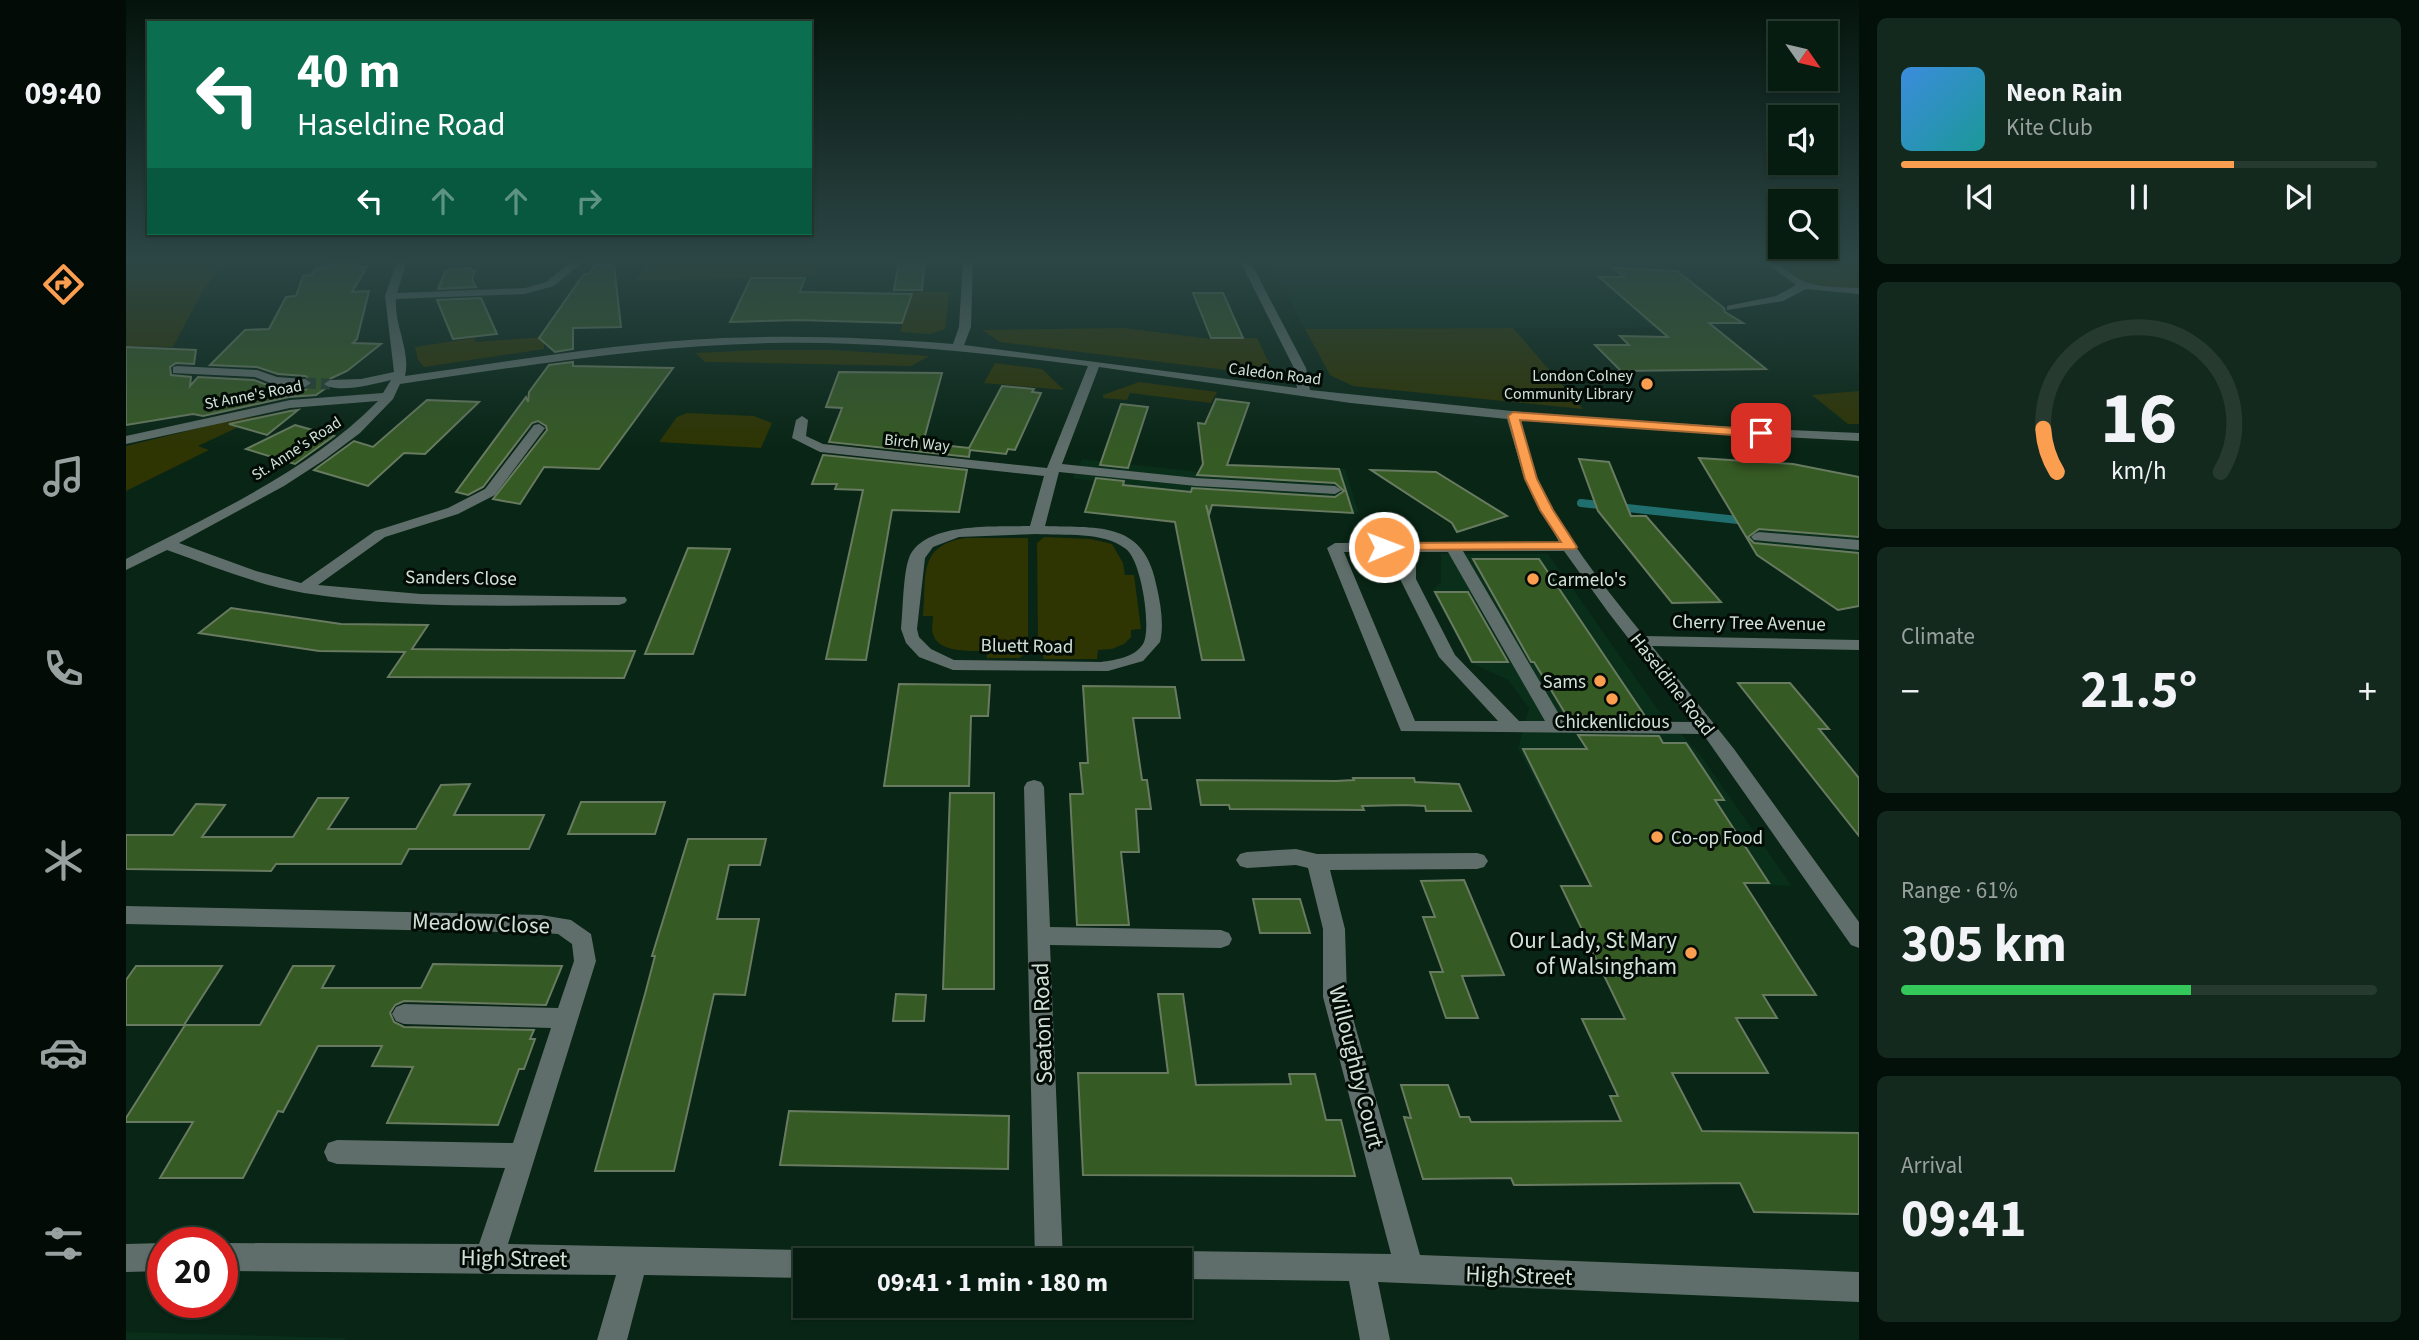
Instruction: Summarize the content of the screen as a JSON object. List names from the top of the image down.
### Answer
{
  "streets": {
    "street": [
      "Caledon Road",
      "St Anne's Road",
      "Birch Way",
      "St. Anne's Road",
      "Sanders Close",
      "Cherry Tree Avenue",
      "Bluett Road",
      "Haseldine Road",
      "Meadow Close",
      "Seaton Road",
      "Willoughby Court",
      "High Street"
    ]
  },
  "crossings": [
    ["Caledon Road", "St. Anne's Road"],
    ["Caledon Road", "Haseldine Road"],
    ["St Anne's Road", "St. Anne's Road"],
    ["St. Anne's Road", "Sanders Close"],
    ["Cherry Tree Avenue", "Haseldine Road"],
    ["Meadow Close", "High Street"],
    ["Willoughby Court", "High Street"]
  ],
  "places": [
    "London Colney Community Library",
    "Carmelo's",
    "Sams",
    "Chickenlicious",
    "Co-op Food",
    "Our Lady, St Mary of Walsingham"
  ],
  "north": "bottom right",
  "page": {
    "tabs": "09:40",
    "turn": ["40 m", "Haseldine Road"],
    "song": ["Neon Rain", "Kite Club"],
    "tile": [
      "Climate",
      ["Range · 61%", "305 km"],
      ["Arrival", "09:41"]
    ],
    "heat": ["−", "21.5°", "+"],
    "limit": "20",
    "trip": "09:41 · 1 min · 180 m",
    "gauge": ["16", "km/h"]
  }
}
